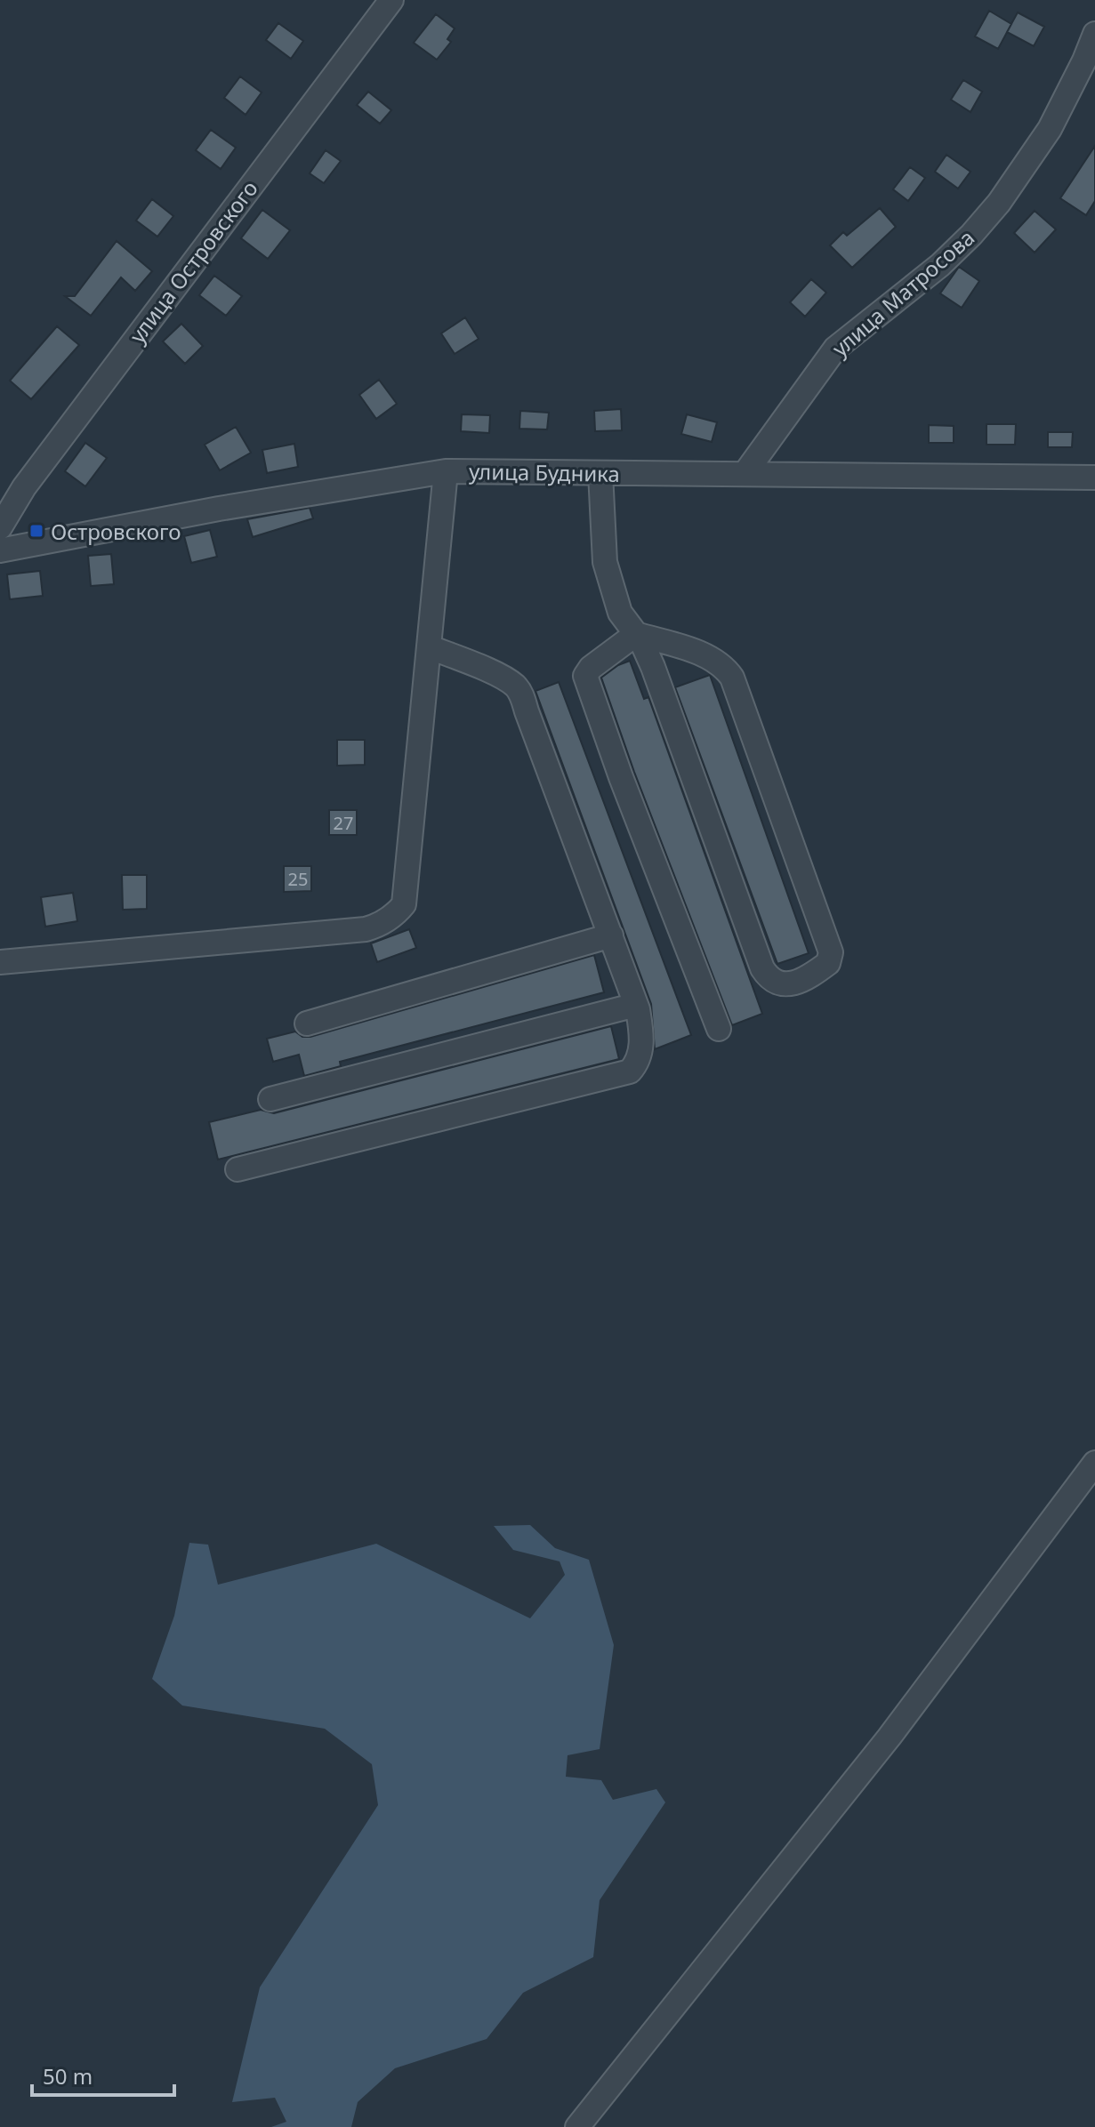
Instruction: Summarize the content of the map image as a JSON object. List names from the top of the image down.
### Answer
{
  "streets": {
    "street": ["улица Островского", "улица Матросова", "улица Будника"]
  },
  "crossings": [
    ["улица Матросова", "улица Будника"]
  ],
  "places": {
    "transit": ["Островского"]
  },
  "house_numbers": ["27", "25"],
  "scale_bar": "50 m"
}
